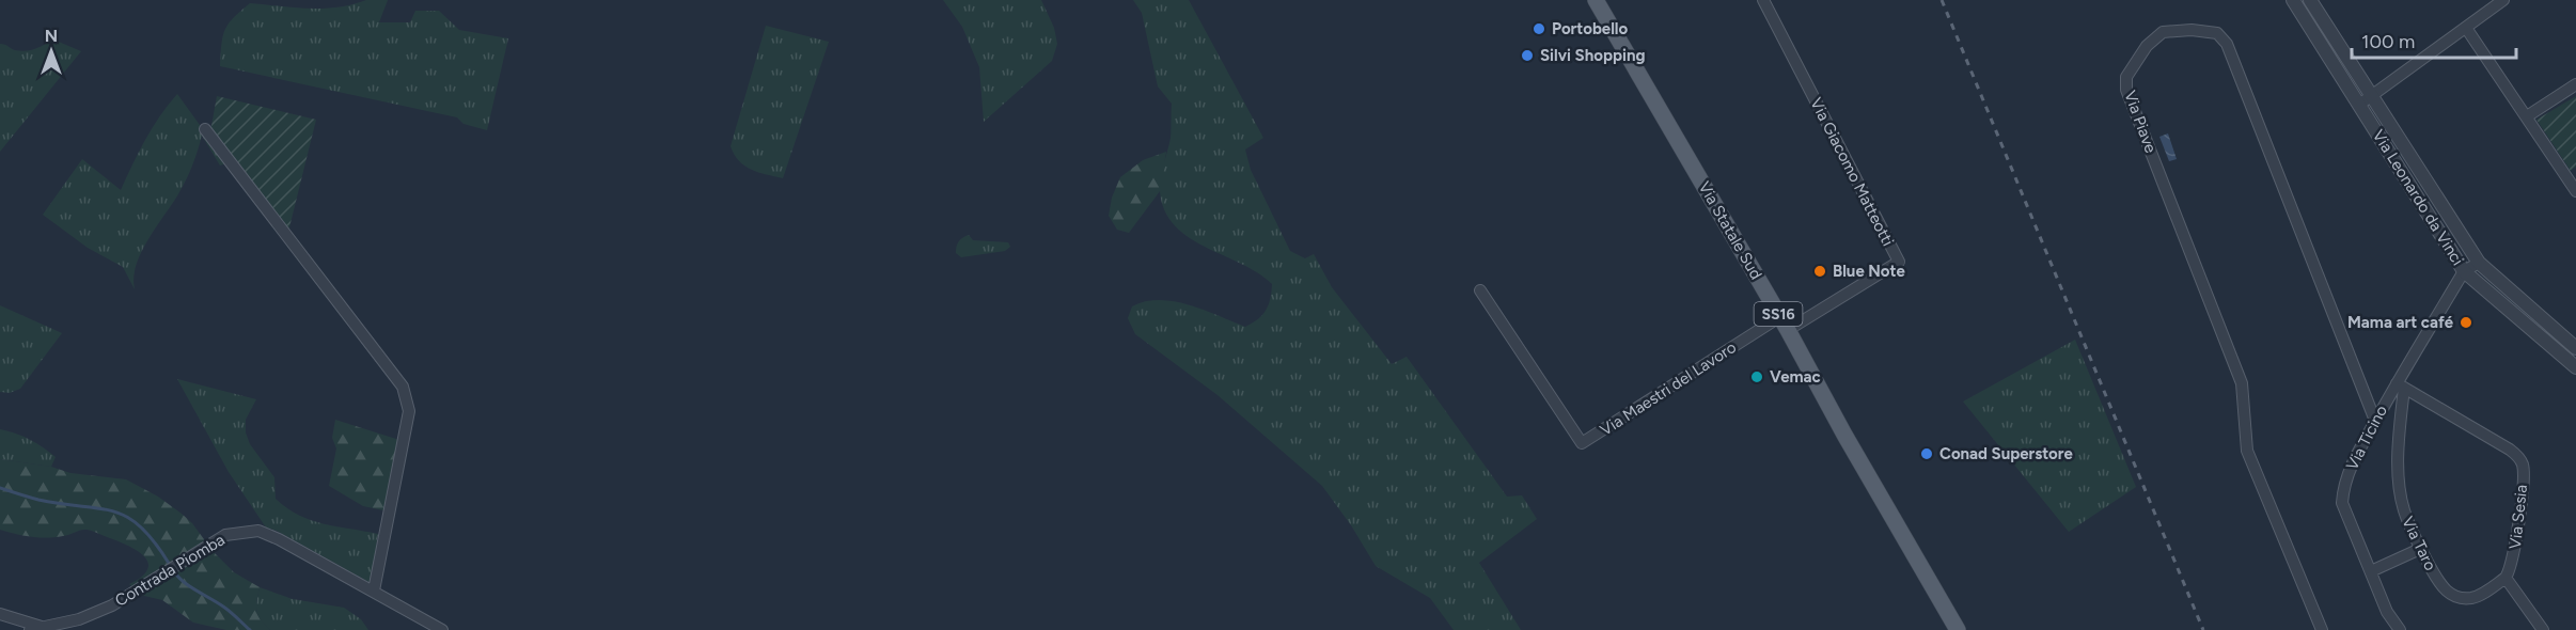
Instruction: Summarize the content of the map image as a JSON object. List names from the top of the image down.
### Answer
{
  "streets": {
    "main road": ["Via Statale Sud", "SS16"],
    "street": [
      "Via Piave",
      "Via Giacomo Matteotti",
      "Via Leonardo da Vinci",
      "Via Maestri del Lavoro",
      "Via Ticino",
      "Via Sesia",
      "Via Taro",
      "Contrada Piomba"
    ]
  },
  "crossings": [
    ["Via Piave", "Via Ticino"],
    ["Via Giacomo Matteotti", "Via Statale Sud"],
    ["Via Giacomo Matteotti", "Via Maestri del Lavoro"],
    ["Via Leonardo da Vinci", "Via Ticino"],
    ["Via Statale Sud", "Via Maestri del Lavoro"],
    ["Via Ticino", "Via Sesia"],
    ["Via Ticino", "Via Taro"],
    ["Via Sesia", "Via Taro"]
  ],
  "places": [
    "Portobello",
    "Silvi Shopping",
    "Blue Note",
    "Mama art café",
    "Vemac",
    "Conad Superstore"
  ],
  "scale_bar": "100 m",
  "north": "top"
}
